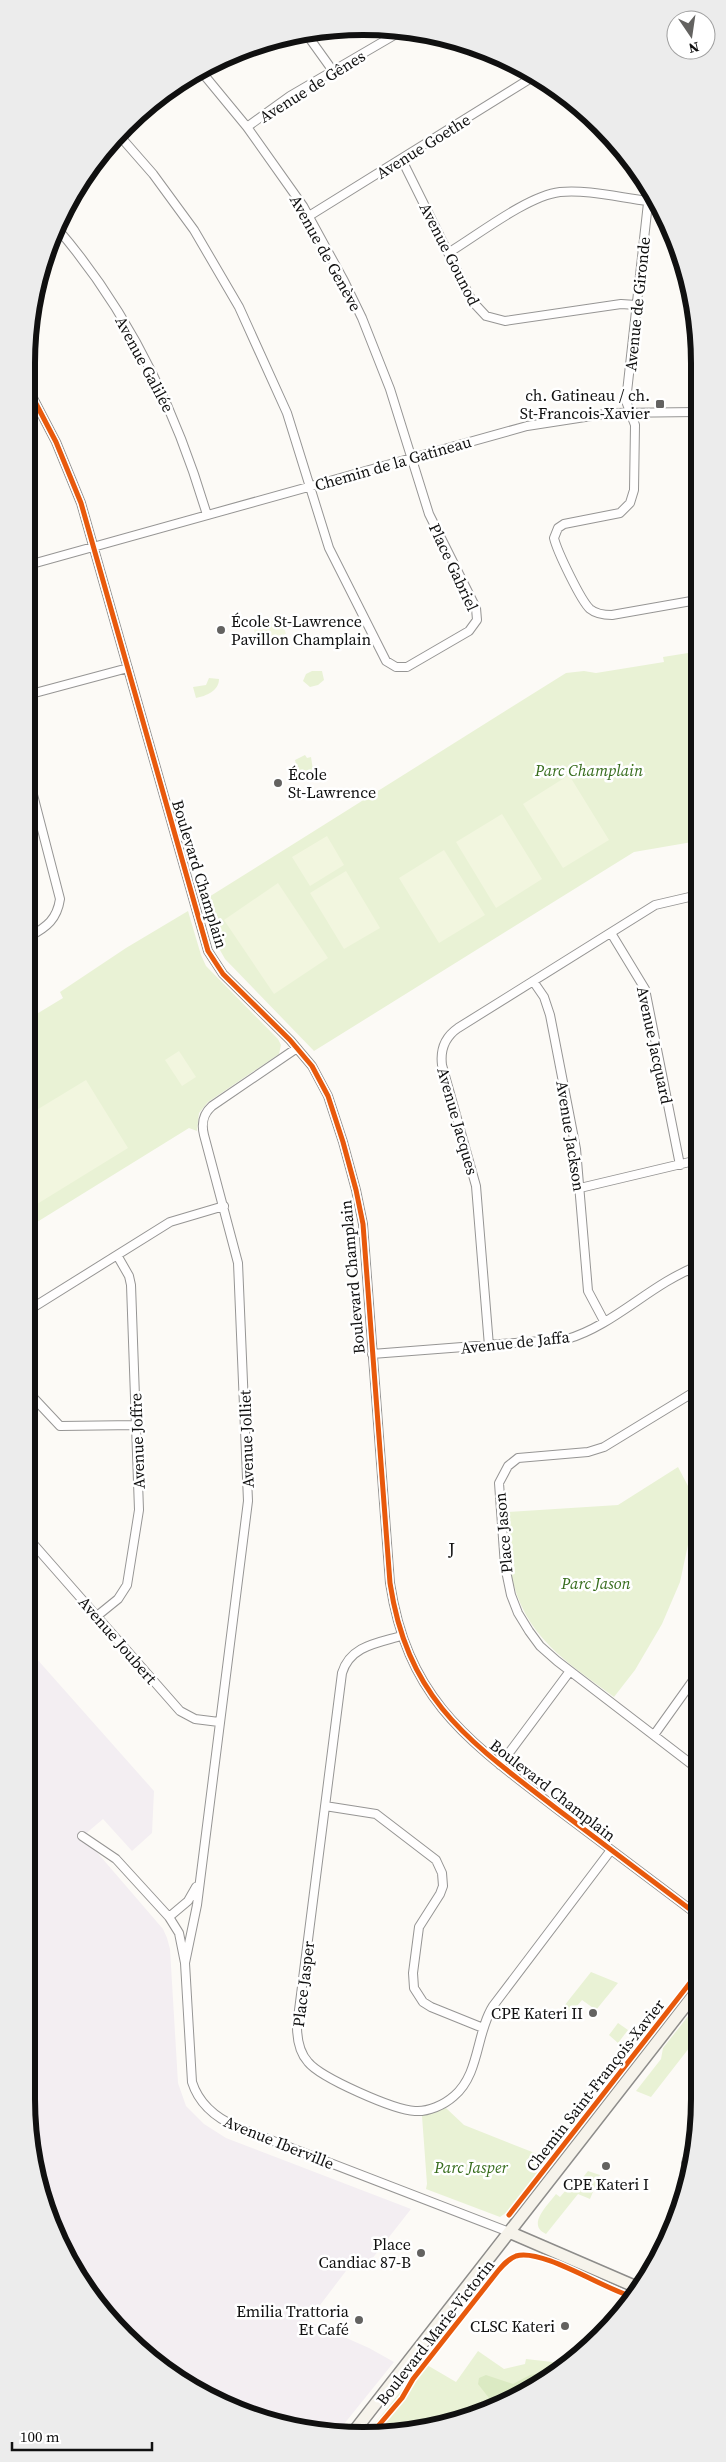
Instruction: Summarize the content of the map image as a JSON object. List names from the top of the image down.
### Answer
{
  "streets": {
    "street": [
      "Avenue de Gênes",
      "Avenue Goethe",
      "Avenue de Genève",
      "Avenue Gounod",
      "Avenue de Gironde",
      "Avenue Galilée",
      "Chemin de la Gatineau",
      "Place Gabriel",
      "Boulevard Champlain",
      "Avenue Jacquard",
      "Avenue Jacques",
      "Avenue Jackson",
      "Avenue de Jaffa",
      "Avenue Jolliet",
      "Avenue Joffre",
      "Place Jason",
      "Avenue Joubert",
      "Place Jasper",
      "Chemin Saint-François-Xavier",
      "Avenue Iberville",
      "Boulevard Marie-Victorin"
    ]
  },
  "crossings": [
    ["Avenue de Gênes", "Avenue de Genève"],
    ["Avenue Goethe", "Avenue de Genève"],
    ["Avenue Goethe", "Avenue Gounod"],
    ["Avenue de Genève", "Chemin de la Gatineau"],
    ["Avenue de Genève", "Place Gabriel"],
    ["Avenue Gounod", "Avenue de Gironde"],
    ["Avenue de Gironde", "Chemin de la Gatineau"],
    ["Avenue Galilée", "Chemin de la Gatineau"],
    ["Chemin de la Gatineau", "Place Gabriel"],
    ["Chemin de la Gatineau", "Boulevard Champlain"],
    ["Boulevard Champlain", "Avenue de Jaffa"],
    ["Boulevard Champlain", "Avenue Jolliet"],
    ["Boulevard Champlain", "Place Jasper"],
    ["Avenue Jacquard", "Avenue Jacques"],
    ["Avenue Jacques", "Avenue Jackson"],
    ["Avenue Jacques", "Avenue de Jaffa"],
    ["Avenue Jackson", "Avenue de Jaffa"],
    ["Avenue Jolliet", "Avenue Joubert"],
    ["Avenue Jolliet", "Avenue Iberville"],
    ["Avenue Joffre", "Avenue Joubert"],
    ["Chemin Saint-François-Xavier", "Avenue Iberville"],
    ["Chemin Saint-François-Xavier", "Boulevard Marie-Victorin"],
    ["Avenue Iberville", "Boulevard Marie-Victorin"]
  ],
  "districts": ["J"],
  "parks": ["Parc Champlain", "Parc Jason", "Parc Jasper"],
  "places": {
    "transit": ["ch. Gatineau / ch. St-Francois-Xavier"],
    "other": [
      "École St-Lawrence Pavillon Champlain",
      "École St-Lawrence",
      "CPE Kateri II",
      "CPE Kateri I",
      "Place Candiac 87-B",
      "Emilia Trattoria Et Café",
      "CLSC Kateri"
    ]
  },
  "scale_bar": "100 m",
  "north": "bottom"
}
